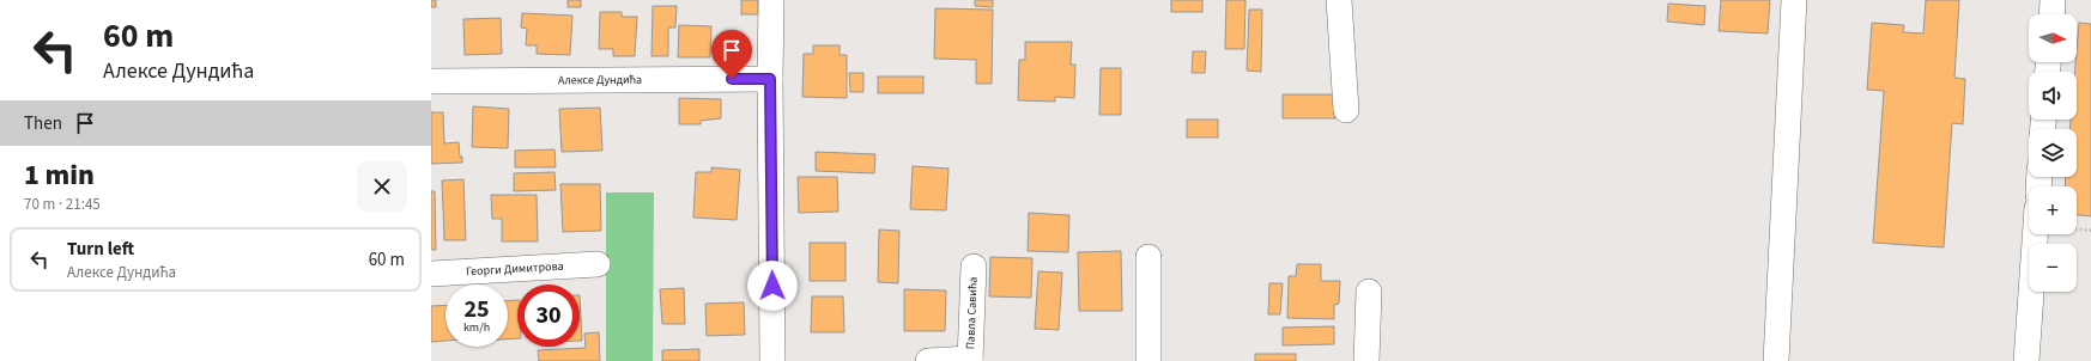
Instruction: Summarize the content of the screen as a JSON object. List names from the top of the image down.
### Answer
{
  "streets": {
    "street": ["Алексе Дундића", "Георги Димитрова", "Павла Савића"]
  },
  "north": "right",
  "page": {
    "turn": ["60 m", "Алексе Дундића"],
    "map_buttons": ["+", "−"],
    "then": "Then",
    "heading": ["1 min", "70 m · 21:45"],
    "list": [
      {
        "name": "Turn left",
        "note": "Алексе Дундића",
        "value": "60 m"
      }
    ],
    "speed": "25 km/h",
    "limit": "30"
  }
}
